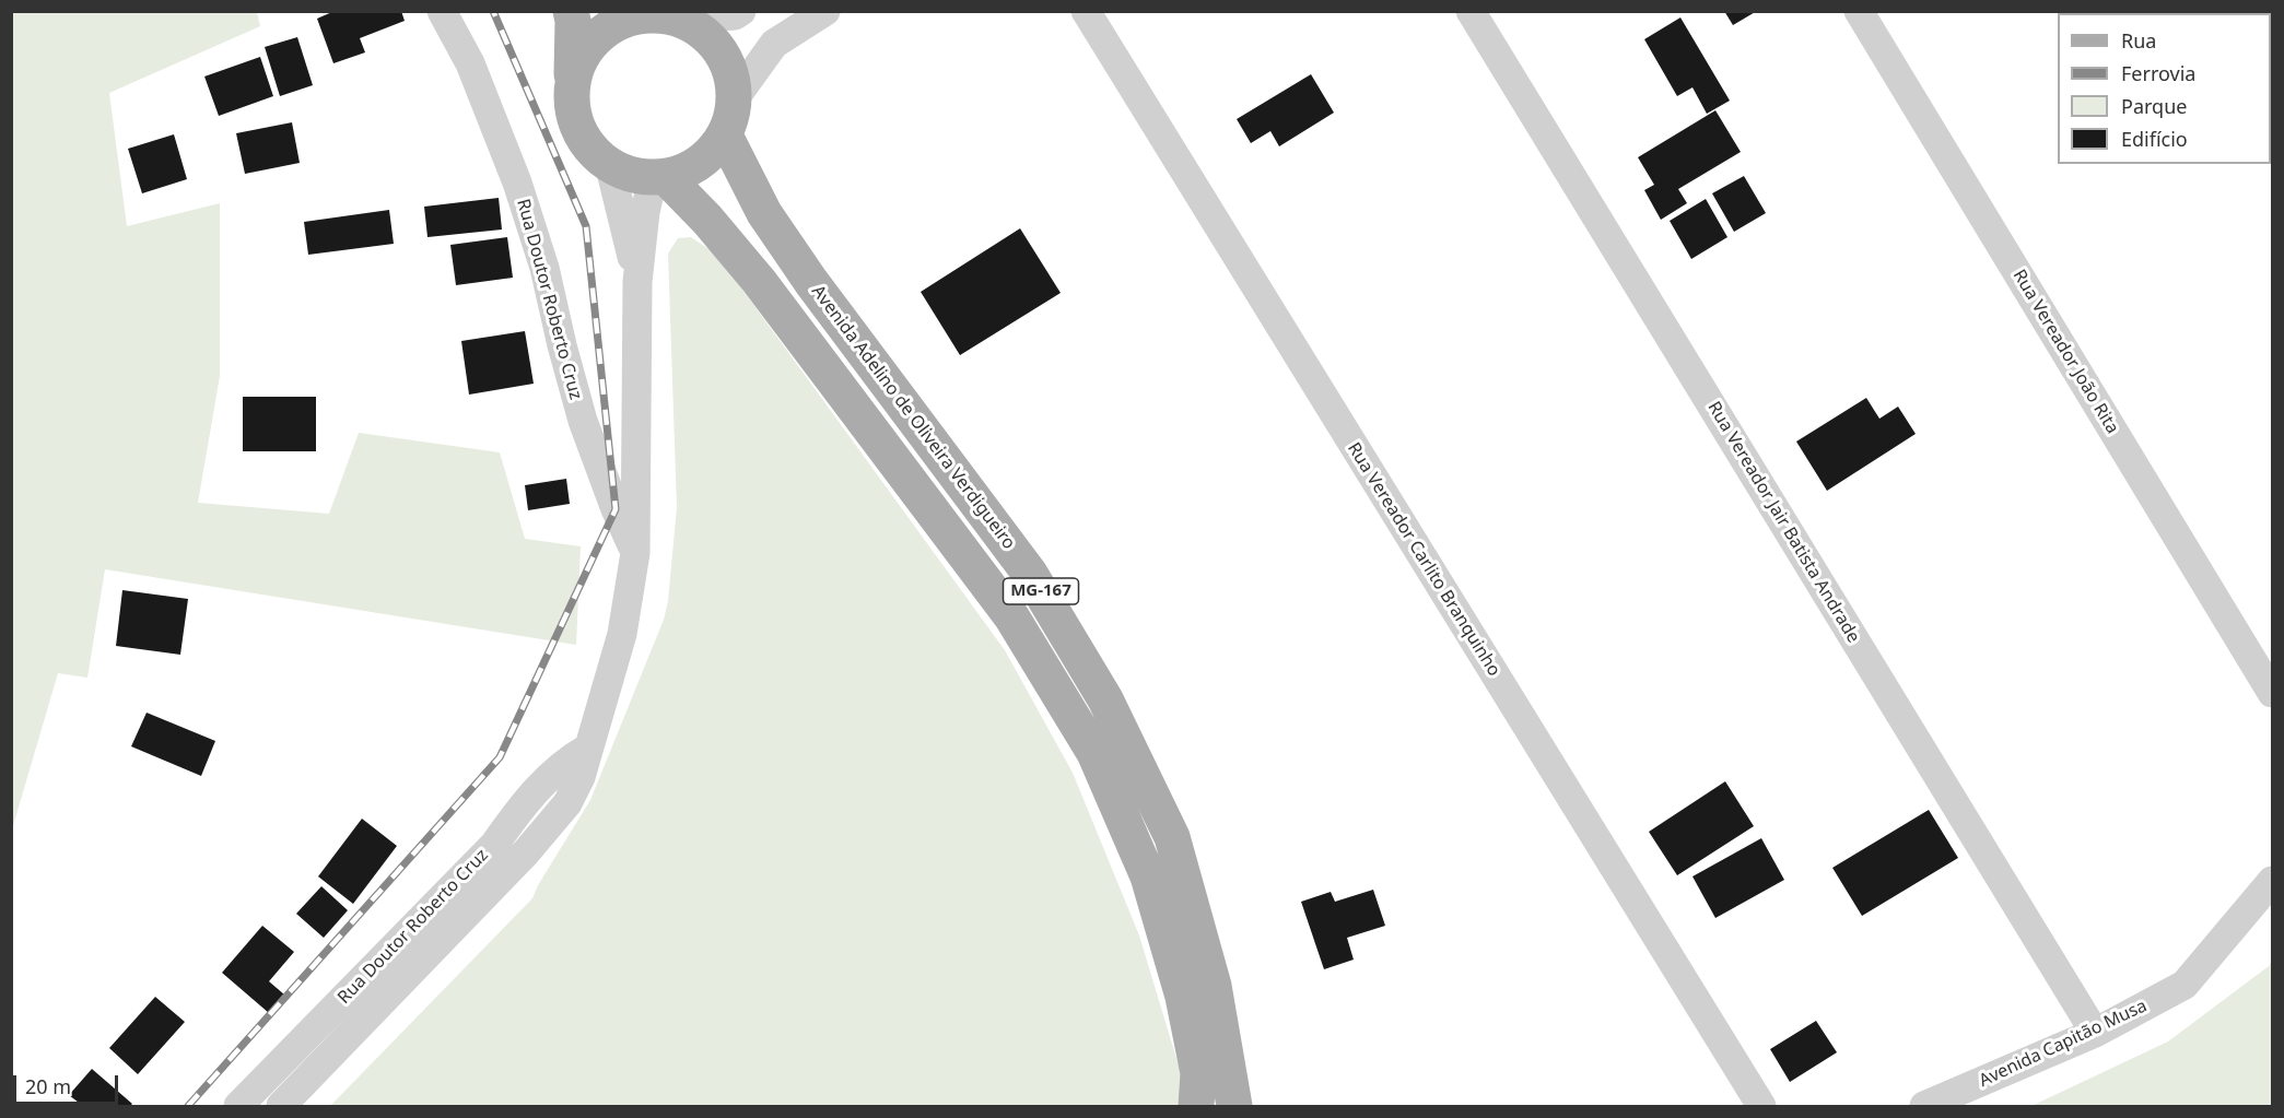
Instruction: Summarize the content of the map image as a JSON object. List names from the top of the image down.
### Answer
{
  "streets": {
    "main road": ["Avenida Adelino de Oliveira Verdigueiro", "MG-167"],
    "street": [
      "Rua Doutor Roberto Cruz",
      "Rua Vereador João Rita",
      "Rua Vereador Jair Batista Andrade",
      "Rua Vereador Carlito Branquinho",
      "Avenida Capitão Musa"
    ]
  },
  "crossings": [
    ["Rua Doutor Roberto Cruz", "Avenida Adelino de Oliveira Verdigueiro"],
    ["Rua Doutor Roberto Cruz", "MG-167"],
    ["Avenida Adelino de Oliveira Verdigueiro", "MG-167"],
    ["Rua Vereador Jair Batista Andrade", "Avenida Capitão Musa"]
  ],
  "legend": [
    "Rua",
    "Ferrovia",
    "Parque",
    "Edifício"
  ],
  "scale_bar": "20 m"
}
